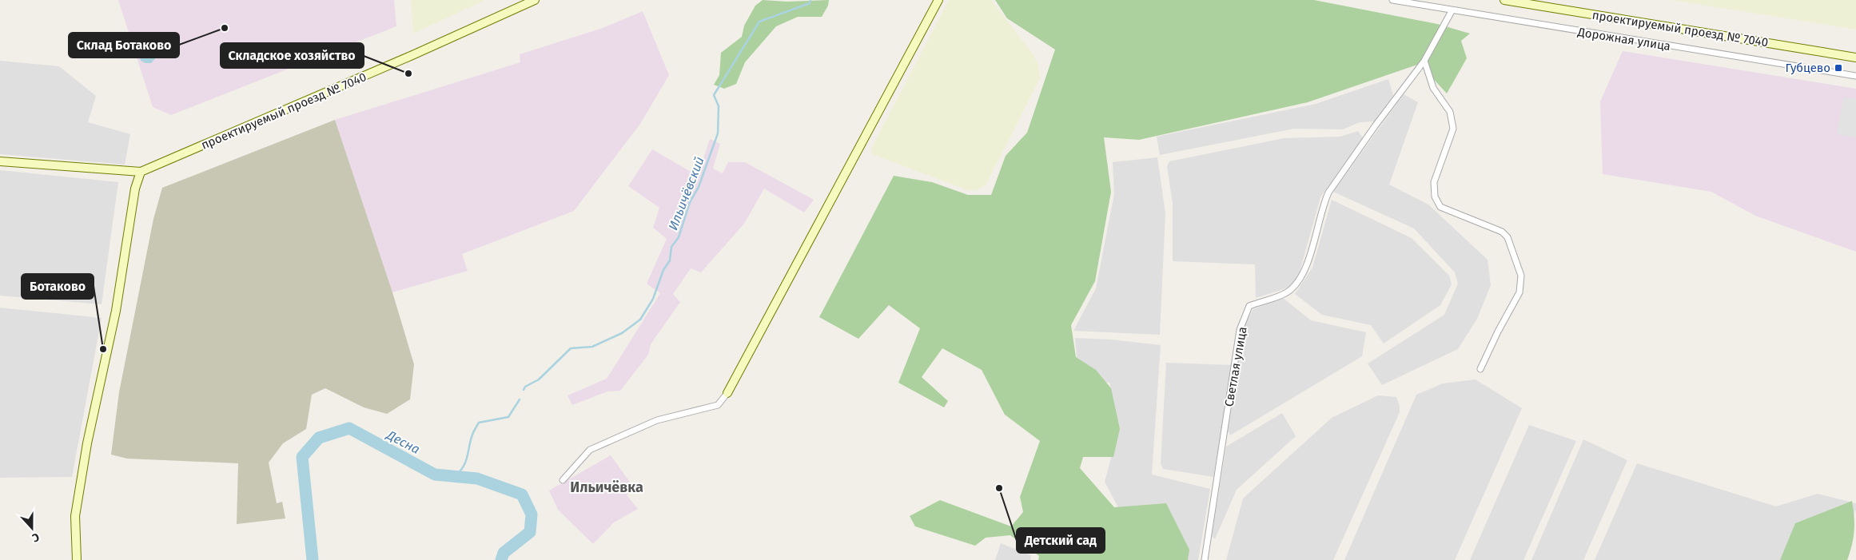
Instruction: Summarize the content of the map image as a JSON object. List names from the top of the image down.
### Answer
{
  "streets": {
    "main road": ["проектируемый проезд № 7040"],
    "street": ["Дорожная улица", "Светлая улица"]
  },
  "crossings": [
    ["Дорожная улица", "Светлая улица"]
  ],
  "districts": ["Ильичёвка"],
  "water": ["Ильичёвский", "Десна"],
  "places": {
    "other": [
      "Склад Ботаково",
      "Складское хозяйство",
      "Ботаково",
      "Детский сад"
    ],
    "transit": ["Губцево"]
  },
  "north": "bottom"
}
